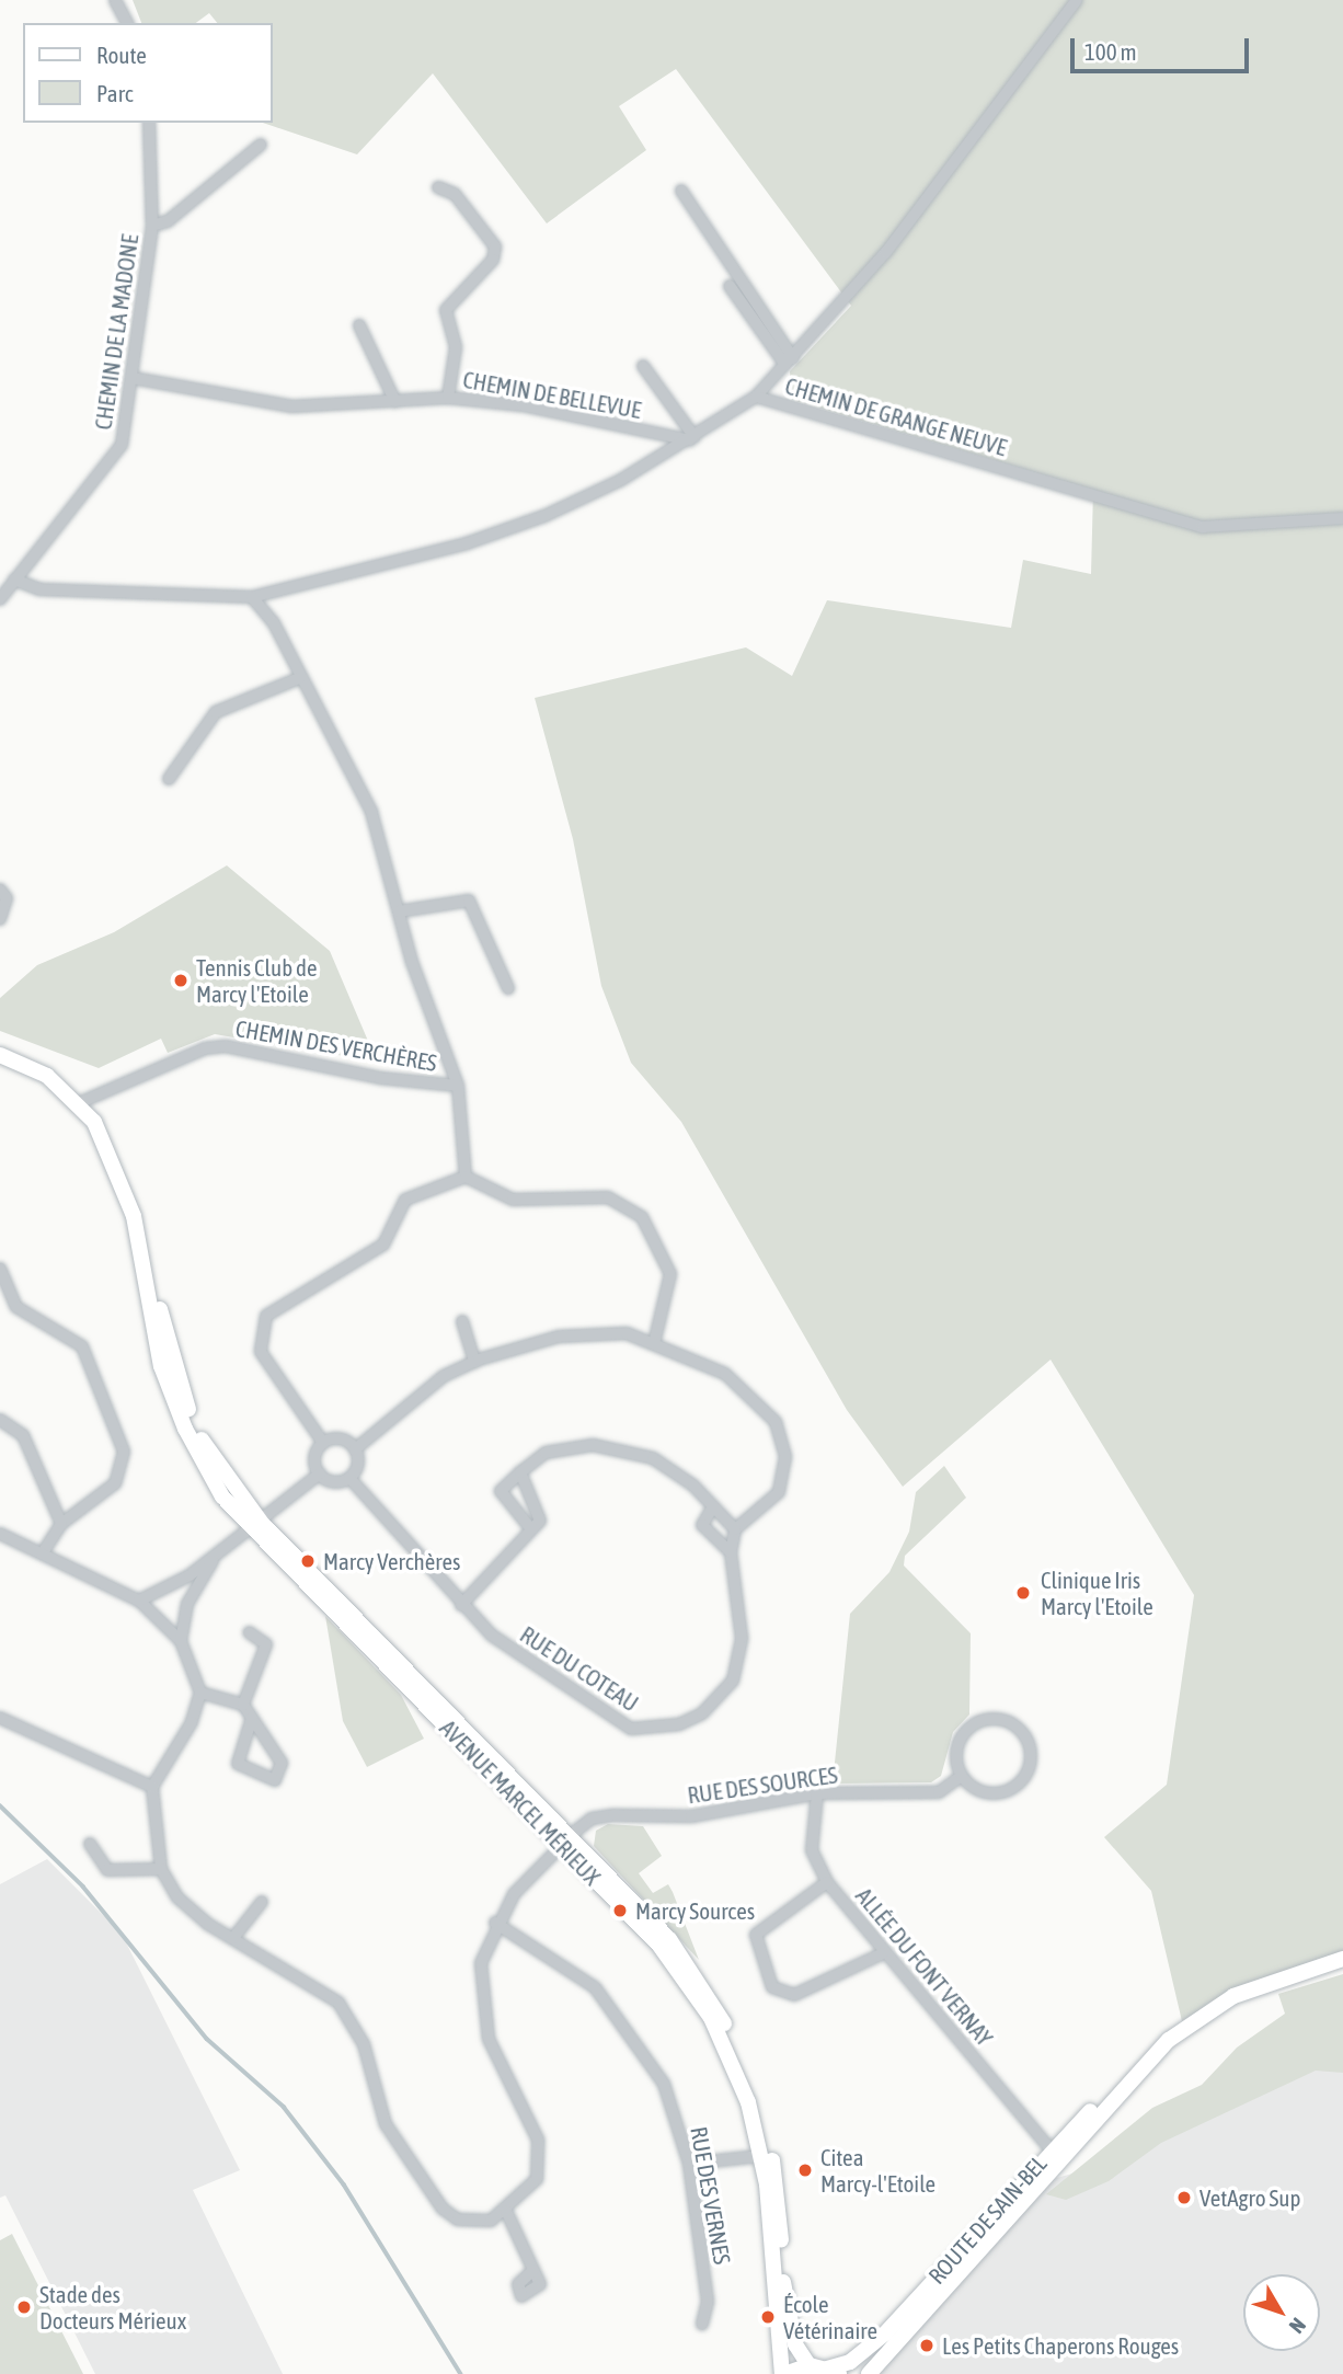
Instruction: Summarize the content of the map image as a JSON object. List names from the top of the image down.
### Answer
{
  "streets": {
    "main road": ["AVENUE MARCEL MÉRIEUX", "ROUTE DE SAIN-BEL"],
    "street": [
      "CHEMIN DE LA MADONE",
      "CHEMIN DE BELLEVUE",
      "CHEMIN DE GRANGE NEUVE",
      "CHEMIN DES VERCHÈRES",
      "RUE DU COTEAU",
      "RUE DES SOURCES",
      "ALLÉE DU FONT VERNAY",
      "RUE DES VERNES"
    ]
  },
  "crossings": [
    ["CHEMIN DE LA MADONE", "CHEMIN DE BELLEVUE"],
    ["CHEMIN DE LA MADONE", "CHEMIN DE GRANGE NEUVE"],
    ["CHEMIN DE BELLEVUE", "CHEMIN DE GRANGE NEUVE"],
    ["CHEMIN DES VERCHÈRES", "AVENUE MARCEL MÉRIEUX"],
    ["RUE DES SOURCES", "AVENUE MARCEL MÉRIEUX"],
    ["RUE DES SOURCES", "ALLÉE DU FONT VERNAY"],
    ["RUE DES SOURCES", "RUE DES VERNES"],
    ["AVENUE MARCEL MÉRIEUX", "ROUTE DE SAIN-BEL"],
    ["ALLÉE DU FONT VERNAY", "ROUTE DE SAIN-BEL"]
  ],
  "places": [
    "Tennis Club de Marcy l'Etoile",
    "Marcy Verchères",
    "Clinique Iris Marcy l'Etoile",
    "Marcy Sources",
    "Citea Marcy-l'Etoile",
    "VetAgro Sup",
    "Stade des Docteurs Mérieux",
    "École Vétérinaire",
    "Les Petits Chaperons Rouges"
  ],
  "legend": ["Route", "Parc"],
  "scale_bar": "100 m",
  "north": "bottom right"
}
